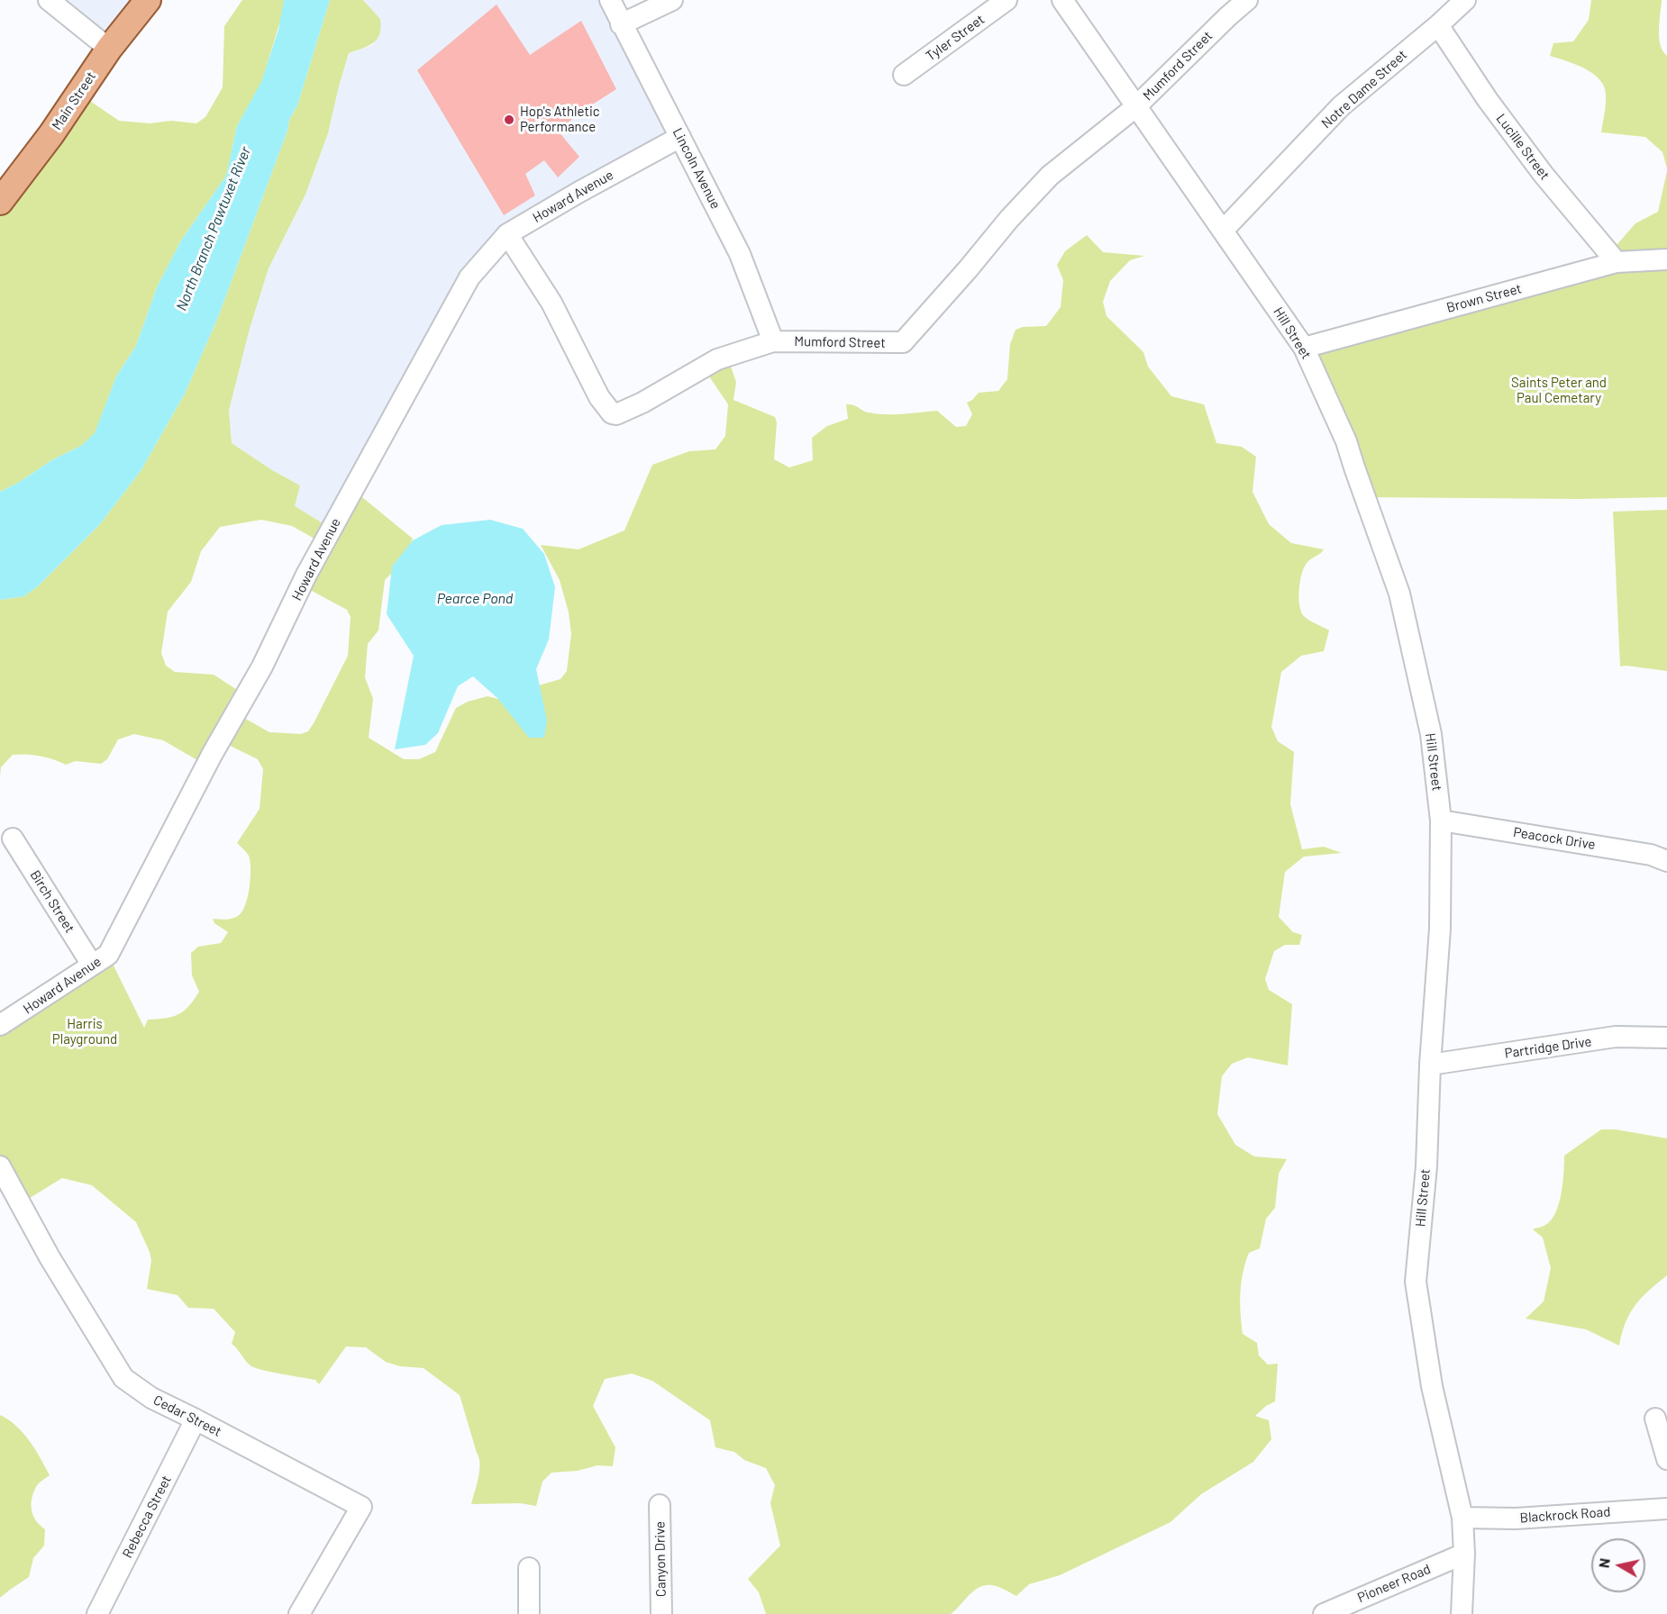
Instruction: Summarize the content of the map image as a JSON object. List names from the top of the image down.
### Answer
{
  "streets": {
    "main road": ["Main Street"],
    "street": [
      "Tyler Street",
      "Mumford Street",
      "Notre Dame Street",
      "Lucille Street",
      "Lincoln Avenue",
      "Howard Avenue",
      "Brown Street",
      "Hill Street",
      "Peacock Drive",
      "Birch Street",
      "Partridge Drive",
      "Cedar Street",
      "Blackrock Road",
      "Rebecca Street",
      "Canyon Drive",
      "Pioneer Road"
    ]
  },
  "crossings": [
    ["Mumford Street", "Lincoln Avenue"],
    ["Mumford Street", "Howard Avenue"],
    ["Mumford Street", "Hill Street"],
    ["Notre Dame Street", "Lucille Street"],
    ["Notre Dame Street", "Hill Street"],
    ["Lucille Street", "Brown Street"],
    ["Lincoln Avenue", "Howard Avenue"],
    ["Howard Avenue", "Birch Street"],
    ["Brown Street", "Hill Street"],
    ["Hill Street", "Peacock Drive"],
    ["Hill Street", "Partridge Drive"],
    ["Hill Street", "Blackrock Road"],
    ["Hill Street", "Pioneer Road"],
    ["Cedar Street", "Rebecca Street"]
  ],
  "water": ["North Branch Pawtuxet River", "Pearce Pond"],
  "parks": ["Saints Peter and Paul Cemetary", "Harris Playground"],
  "places": ["Hop's Athletic Performance"],
  "north": "left"
}
